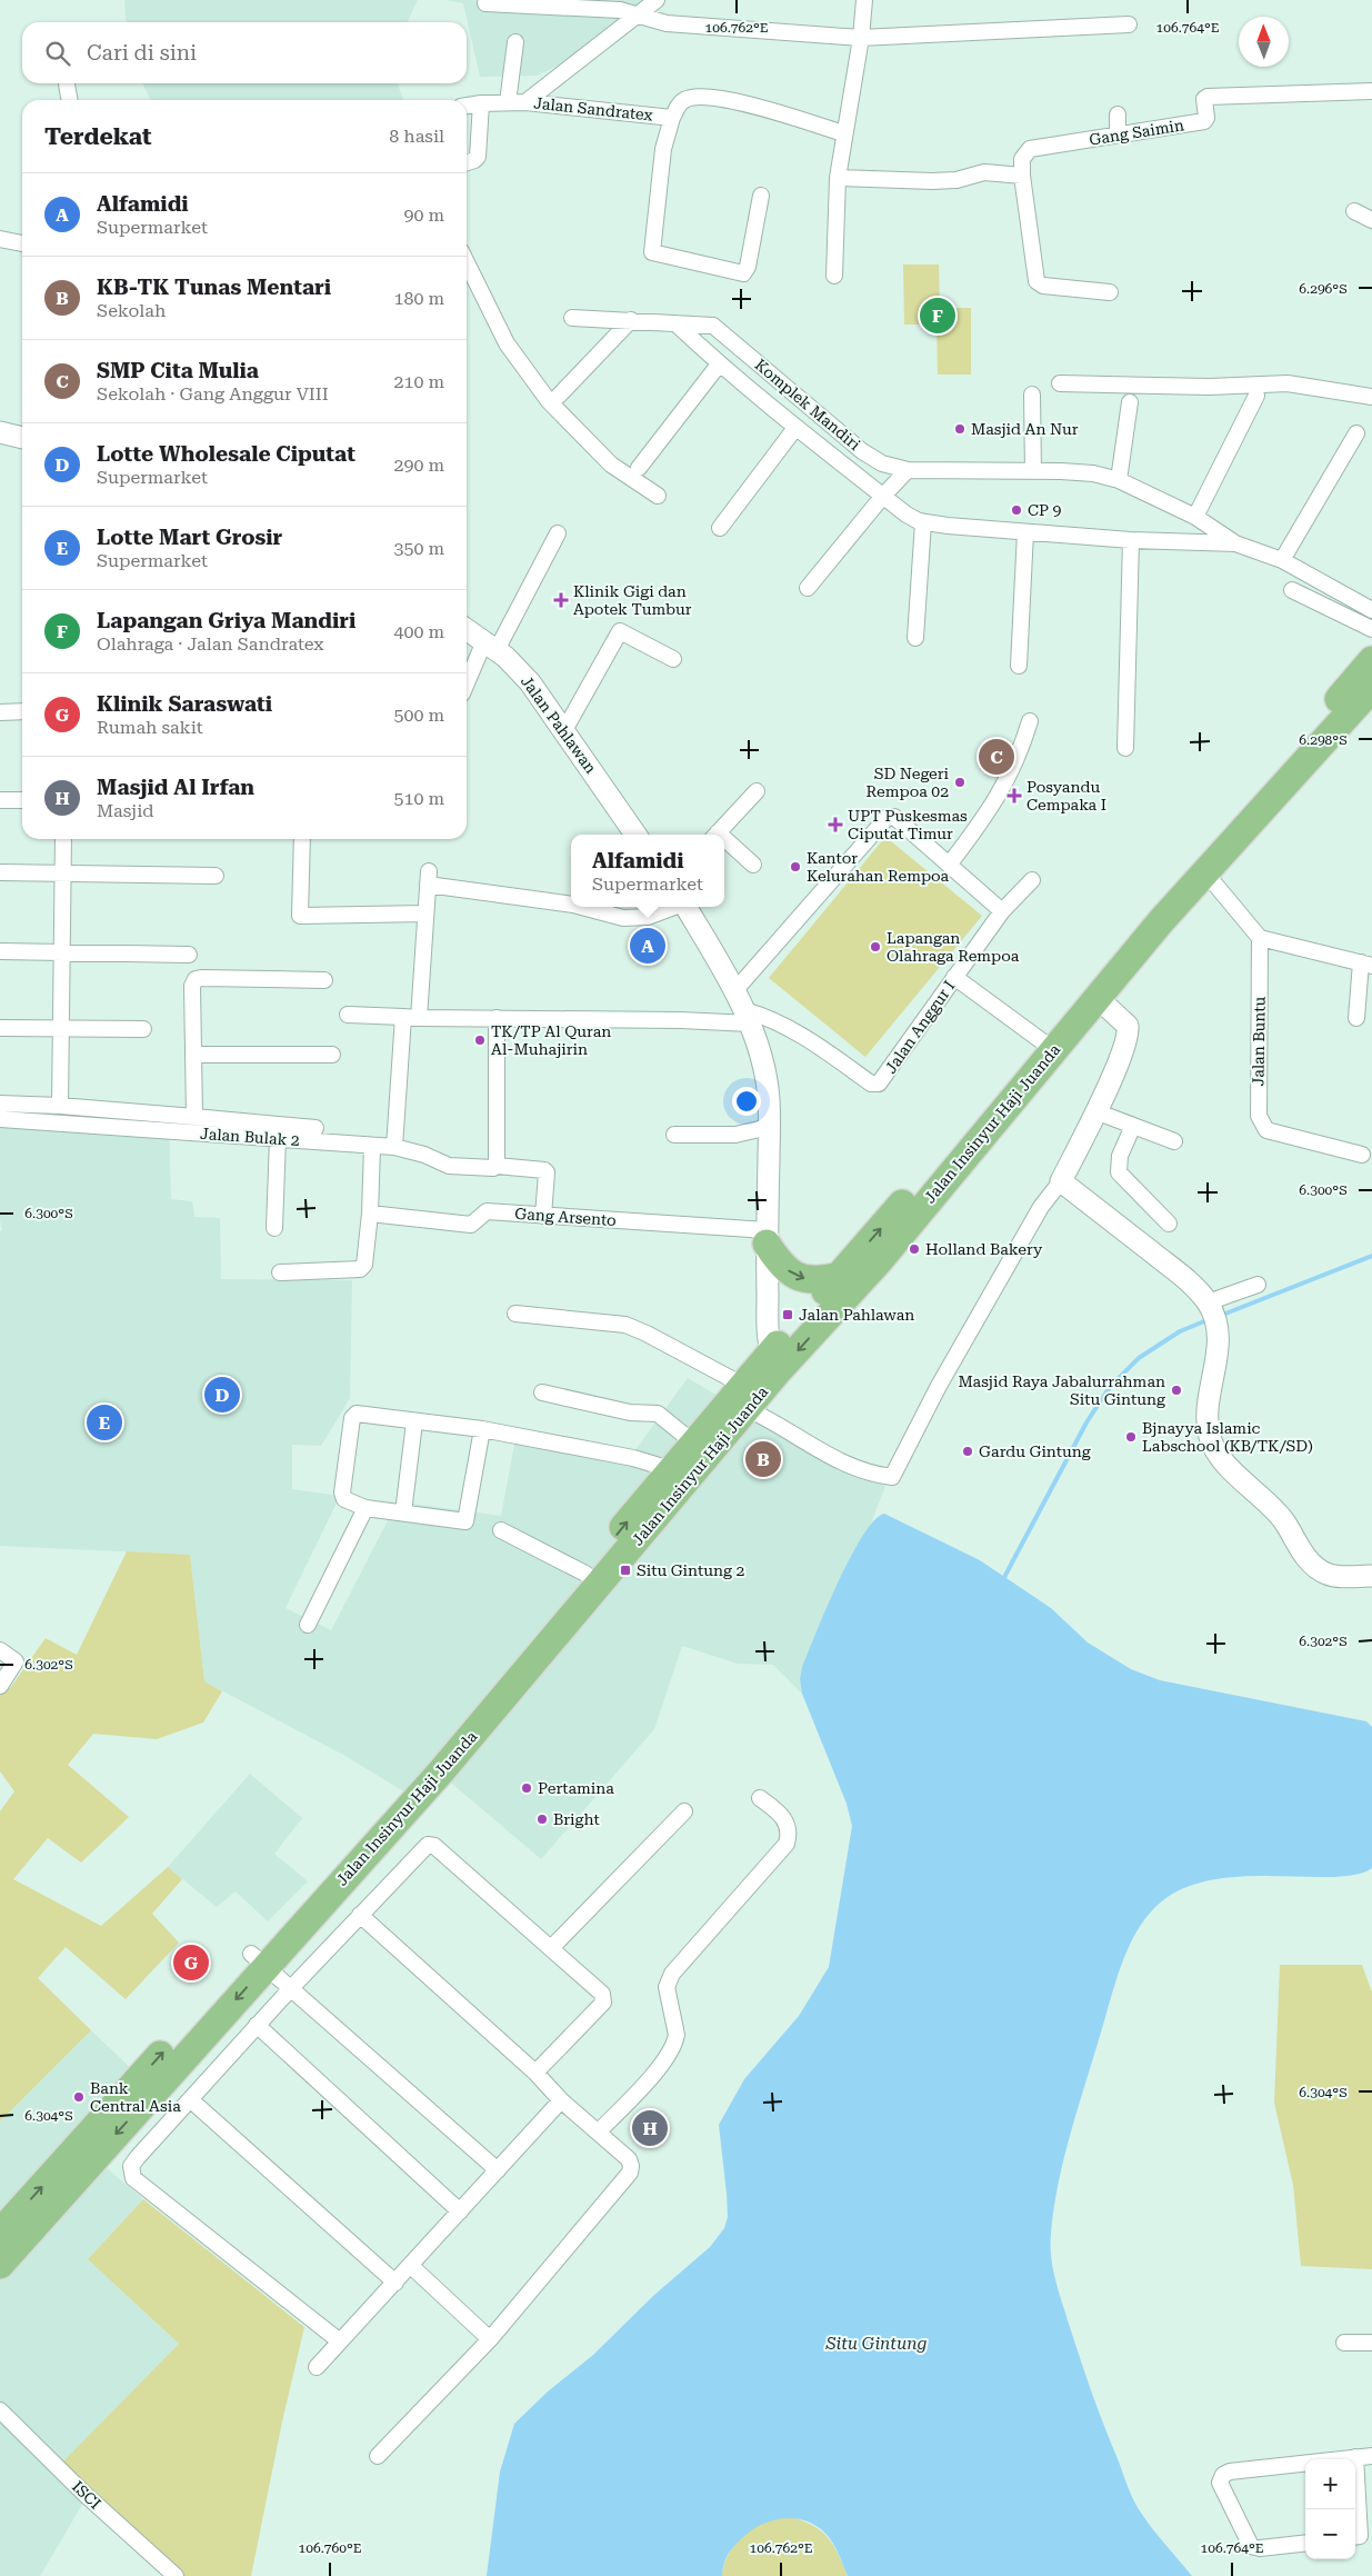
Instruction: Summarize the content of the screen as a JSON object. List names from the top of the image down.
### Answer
{
  "streets": {
    "highway": ["Jalan Insinyur Haji Juanda"],
    "street": [
      "Jalan Sandratex",
      "Gang Saimin",
      "Komplek Mandiri",
      "Jalan Pahlawan",
      "Jalan Anggur I",
      "Jalan Buntu",
      "Jalan Bulak 2",
      "Gang Arsento",
      "ISCI"
    ]
  },
  "crossings": [
    ["Jalan Bulak 2", "Gang Arsento"]
  ],
  "water": ["Situ Gintung"],
  "places": {
    "other": [
      "Masjid An Nur",
      "CP 9",
      "SD Negeri Rempoa 02",
      "Kantor Kelurahan Rempoa",
      "Lapangan Olahraga Rempoa",
      "TK/TP Al Quran Al-Muhajirin",
      "Holland Bakery",
      "Masjid Raya Jabalurrahman Situ Gintung",
      "Bjnayya Islamic Labschool (KB/TK/SD)",
      "Gardu Gintung",
      "Pertamina",
      "Bright",
      "Bank Central Asia"
    ],
    "health": ["Klinik Gigi dan Apotek Tumbur", "Posyandu Cempaka I", "UPT Puskesmas Ciputat Timur"],
    "transit": ["Jalan Pahlawan", "Situ Gintung 2"]
  },
  "north": "top",
  "page": {
    "search": "Cari di sini",
    "heading": ["Terdekat", "8 hasil"],
    "list": [
      {
        "mark": "A",
        "name": "Alfamidi",
        "note": "Supermarket",
        "value": "90 m"
      },
      {
        "mark": "B",
        "name": "KB-TK Tunas Mentari",
        "note": "Sekolah",
        "value": "180 m"
      },
      {
        "mark": "C",
        "name": "SMP Cita Mulia",
        "note": "Sekolah · Gang Anggur VIII",
        "value": "210 m"
      },
      {
        "mark": "D",
        "name": "Lotte Wholesale Ciputat",
        "note": "Supermarket",
        "value": "290 m"
      },
      {
        "mark": "E",
        "name": "Lotte Mart Grosir",
        "note": "Supermarket",
        "value": "350 m"
      },
      {
        "mark": "F",
        "name": "Lapangan Griya Mandiri",
        "note": "Olahraga · Jalan Sandratex",
        "value": "400 m"
      },
      {
        "mark": "G",
        "name": "Klinik Saraswati",
        "note": "Rumah sakit",
        "value": "500 m"
      },
      {
        "mark": "H",
        "name": "Masjid Al Irfan",
        "note": "Masjid",
        "value": "510 m"
      }
    ],
    "pins": [
      "F",
      "C",
      "A",
      "D",
      "E",
      "B",
      "G",
      "H"
    ],
    "popup": ["Alfamidi", "Supermarket"],
    "map_buttons": ["+", "−"]
  },
  "coordinates": [
    "106.762°E",
    "106.764°E",
    "6.296°S",
    "6.298°S",
    "6.300°S",
    "6.302°S",
    "6.304°S",
    "106.760°E"
  ]
}
